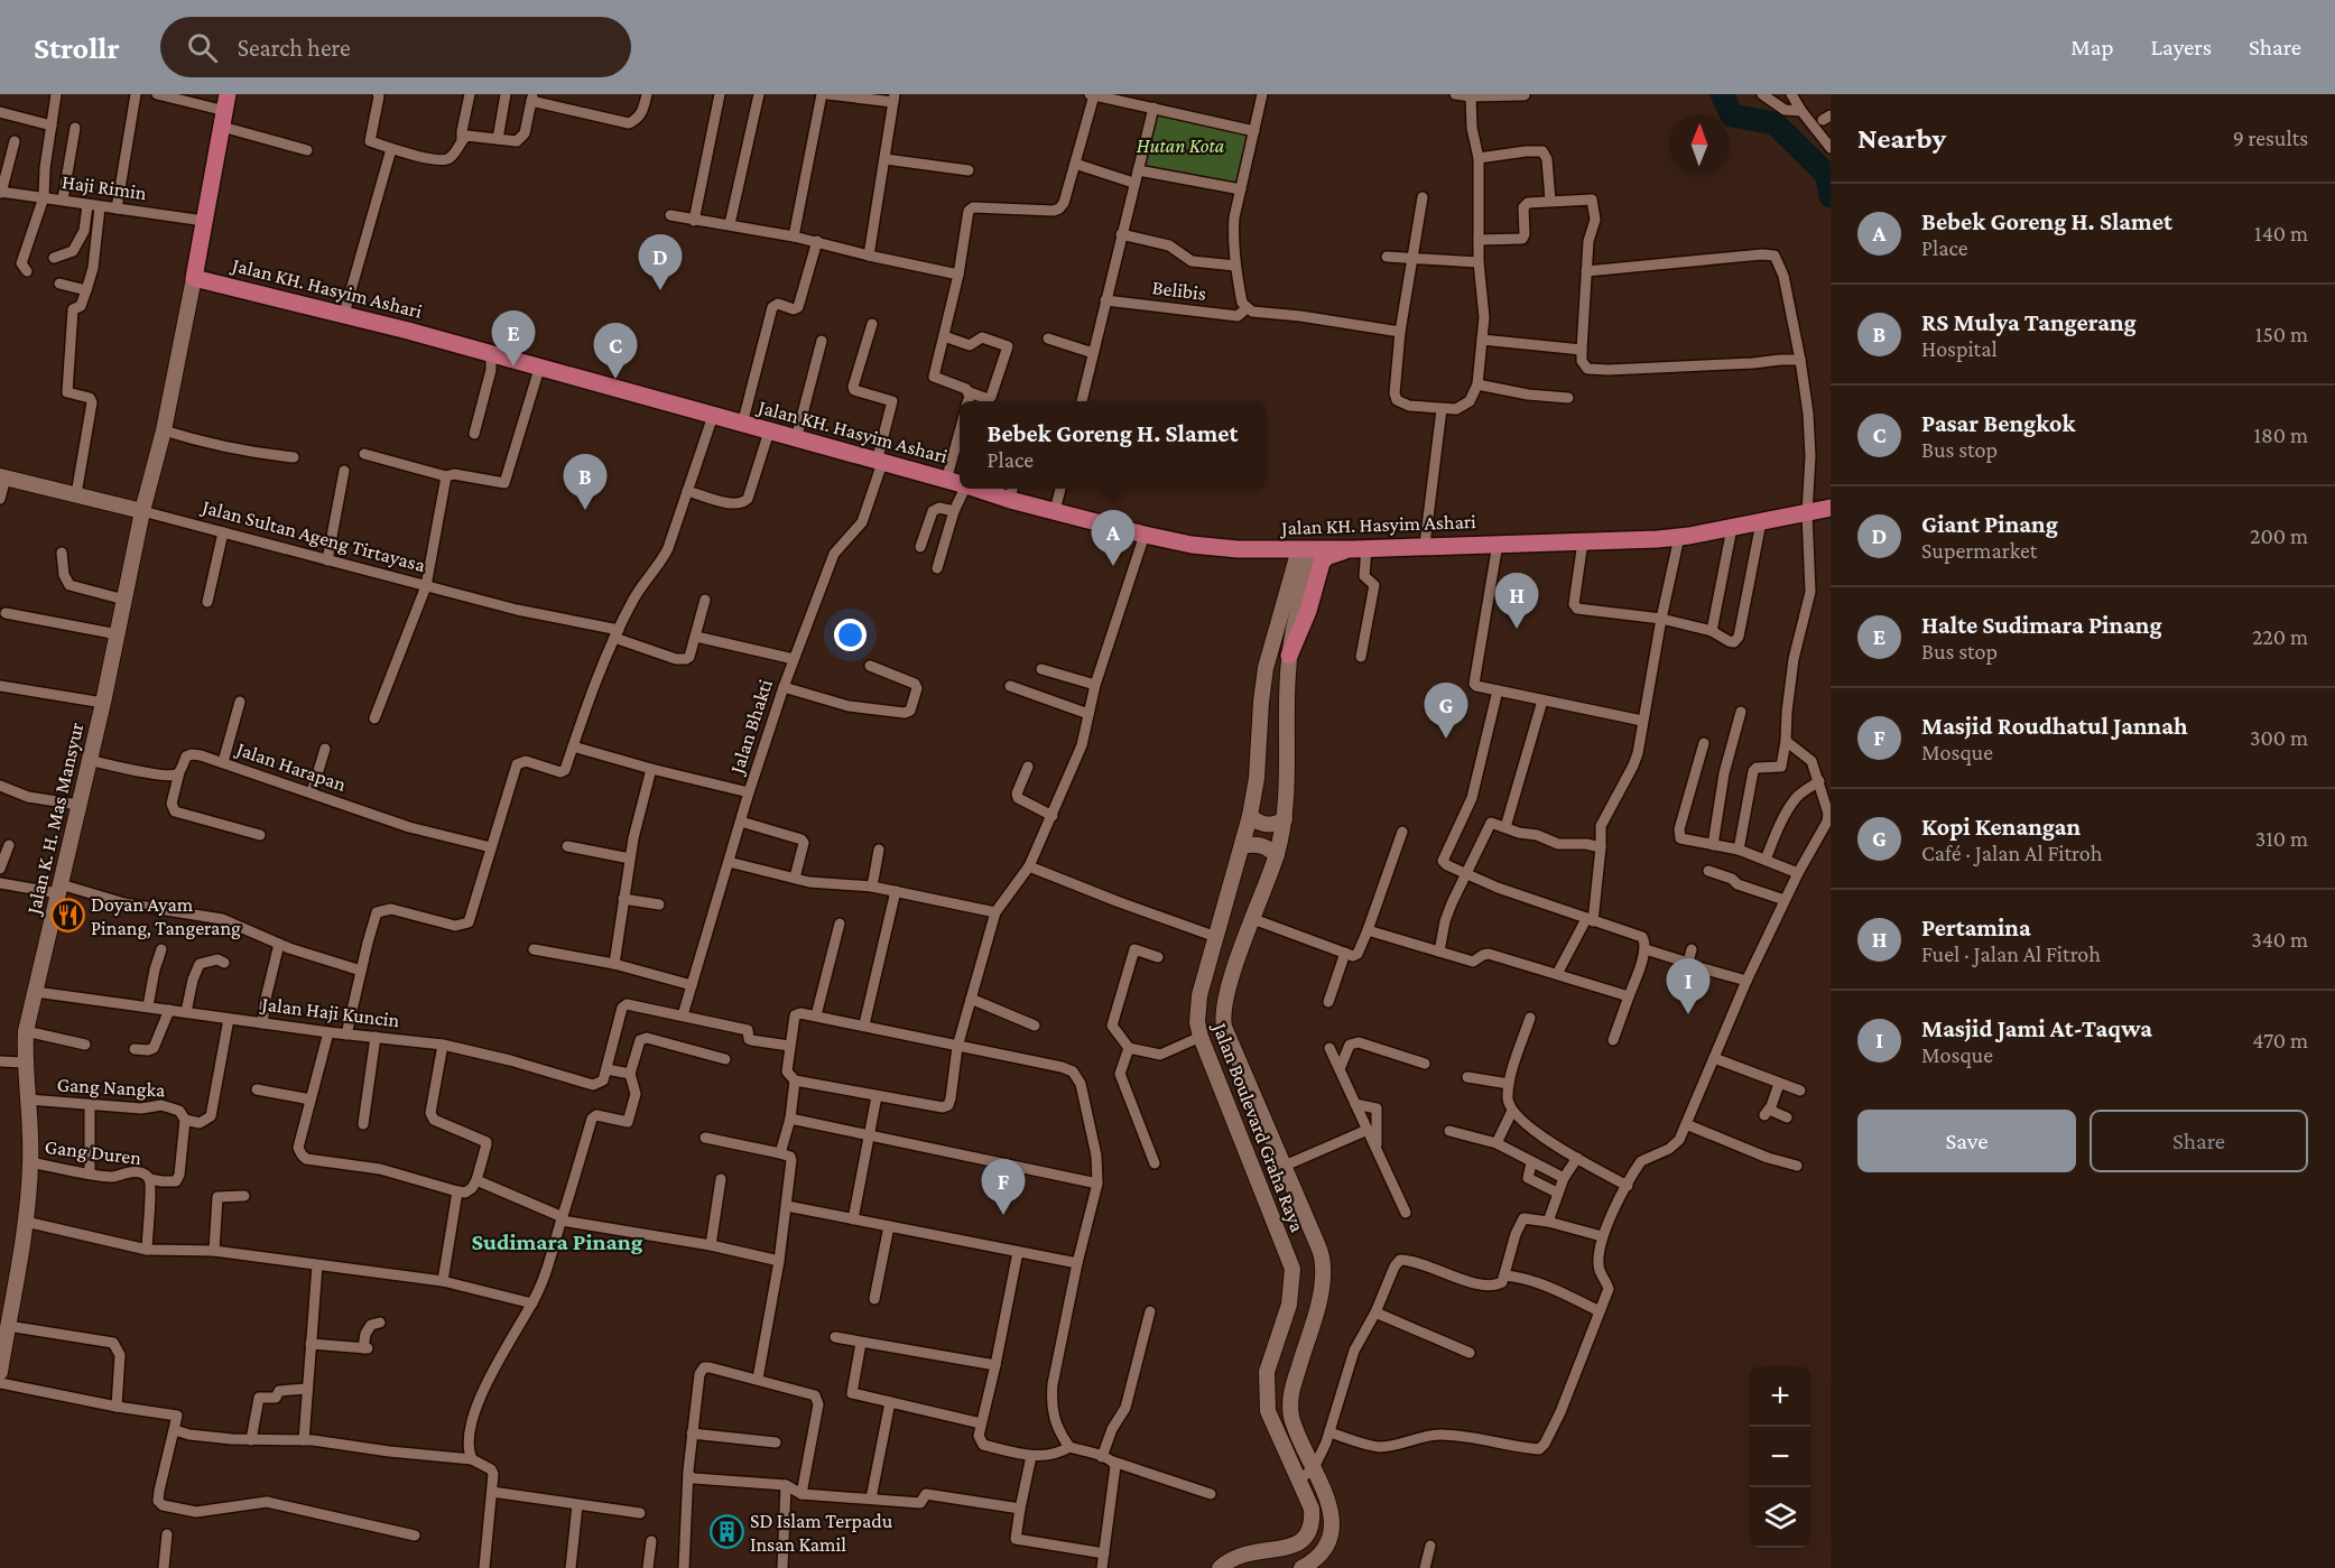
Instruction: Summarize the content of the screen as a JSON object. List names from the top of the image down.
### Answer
{
  "streets": {
    "main road": [
      "Jalan KH. Hasyim Ashari",
      "Jalan Sultan Ageng Tirtayasa",
      "Jalan K. H. Mas Mansyur",
      "Jalan Boulevard Graha Raya"
    ],
    "street": [
      "Haji Rimin",
      "Belibis",
      "Jalan Bhakti",
      "Jalan Harapan",
      "Jalan Haji Kuncin",
      "Gang Nangka",
      "Gang Duren"
    ]
  },
  "crossings": [
    ["Jalan KH. Hasyim Ashari", "Jalan Bhakti"],
    ["Jalan KH. Hasyim Ashari", "Jalan K. H. Mas Mansyur"],
    ["Jalan KH. Hasyim Ashari", "Jalan Boulevard Graha Raya"],
    ["Jalan Sultan Ageng Tirtayasa", "Jalan K. H. Mas Mansyur"],
    ["Jalan K. H. Mas Mansyur", "Jalan Haji Kuncin"],
    ["Jalan K. H. Mas Mansyur", "Gang Nangka"],
    ["Jalan K. H. Mas Mansyur", "Gang Duren"],
    ["Gang Nangka", "Gang Duren"]
  ],
  "districts": ["Sudimara Pinang"],
  "parks": ["Hutan Kota"],
  "places": {
    "restaurant": ["Doyan Ayam Pinang, Tangerang"],
    "building": ["SD Islam Terpadu Insan Kamil"]
  },
  "north": "top",
  "page": {
    "header": "Strollr",
    "search": "Search here",
    "nav": ["Map", "Layers", "Share"],
    "heading": ["Nearby", "9 results"],
    "list": [
      {
        "mark": "A",
        "name": "Bebek Goreng H. Slamet",
        "note": "Place",
        "value": "140 m"
      },
      {
        "mark": "B",
        "name": "RS Mulya Tangerang",
        "note": "Hospital",
        "value": "150 m"
      },
      {
        "mark": "C",
        "name": "Pasar Bengkok",
        "note": "Bus stop",
        "value": "180 m"
      },
      {
        "mark": "D",
        "name": "Giant Pinang",
        "note": "Supermarket",
        "value": "200 m"
      },
      {
        "mark": "E",
        "name": "Halte Sudimara Pinang",
        "note": "Bus stop",
        "value": "220 m"
      },
      {
        "mark": "F",
        "name": "Masjid Roudhatul Jannah",
        "note": "Mosque",
        "value": "300 m"
      },
      {
        "mark": "G",
        "name": "Kopi Kenangan",
        "note": "Café · Jalan Al Fitroh",
        "value": "310 m"
      },
      {
        "mark": "H",
        "name": "Pertamina",
        "note": "Fuel · Jalan Al Fitroh",
        "value": "340 m"
      },
      {
        "mark": "I",
        "name": "Masjid Jami At-Taqwa",
        "note": "Mosque",
        "value": "470 m"
      }
    ],
    "pins": [
      "D",
      "E",
      "C",
      "B",
      "A",
      "H",
      "G",
      "I",
      "F"
    ],
    "popup": ["Bebek Goreng H. Slamet", "Place"],
    "buttons": ["Save", "Share"],
    "map_buttons": ["+", "−"]
  }
}
